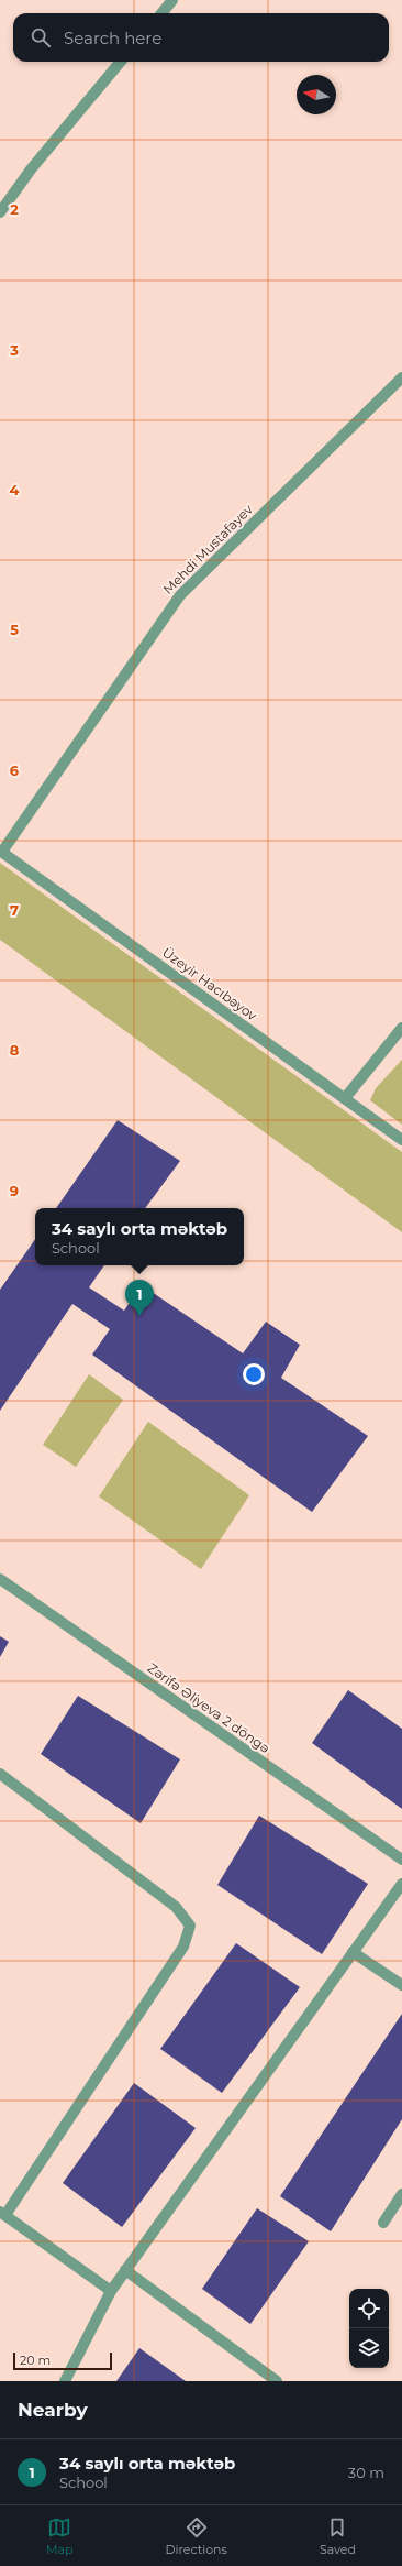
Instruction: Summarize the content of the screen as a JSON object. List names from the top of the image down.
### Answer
{
  "streets": {
    "street": ["Mehdi Mustafayev", "Üzeyir Hacıbəyov", "Zərifə Əliyeva 2 döngə"]
  },
  "crossings": [
    ["Mehdi Mustafayev", "Üzeyir Hacıbəyov"]
  ],
  "scale_bar": "20 m",
  "north": "left",
  "page": {
    "search": "Search here",
    "popup": ["34 saylı orta məktəb", "School"],
    "pins": "1",
    "scale": "20 m",
    "heading": "Nearby",
    "list": [
      {
        "mark": "1",
        "name": "34 saylı orta məktəb",
        "note": "School",
        "value": "30 m"
      }
    ],
    "nav": ["Map", "Directions", "Saved"]
  },
  "grid": {
    "rows": [
      "2",
      "3",
      "4",
      "5",
      "6",
      "7",
      "8",
      "9"
    ]
  }
}
